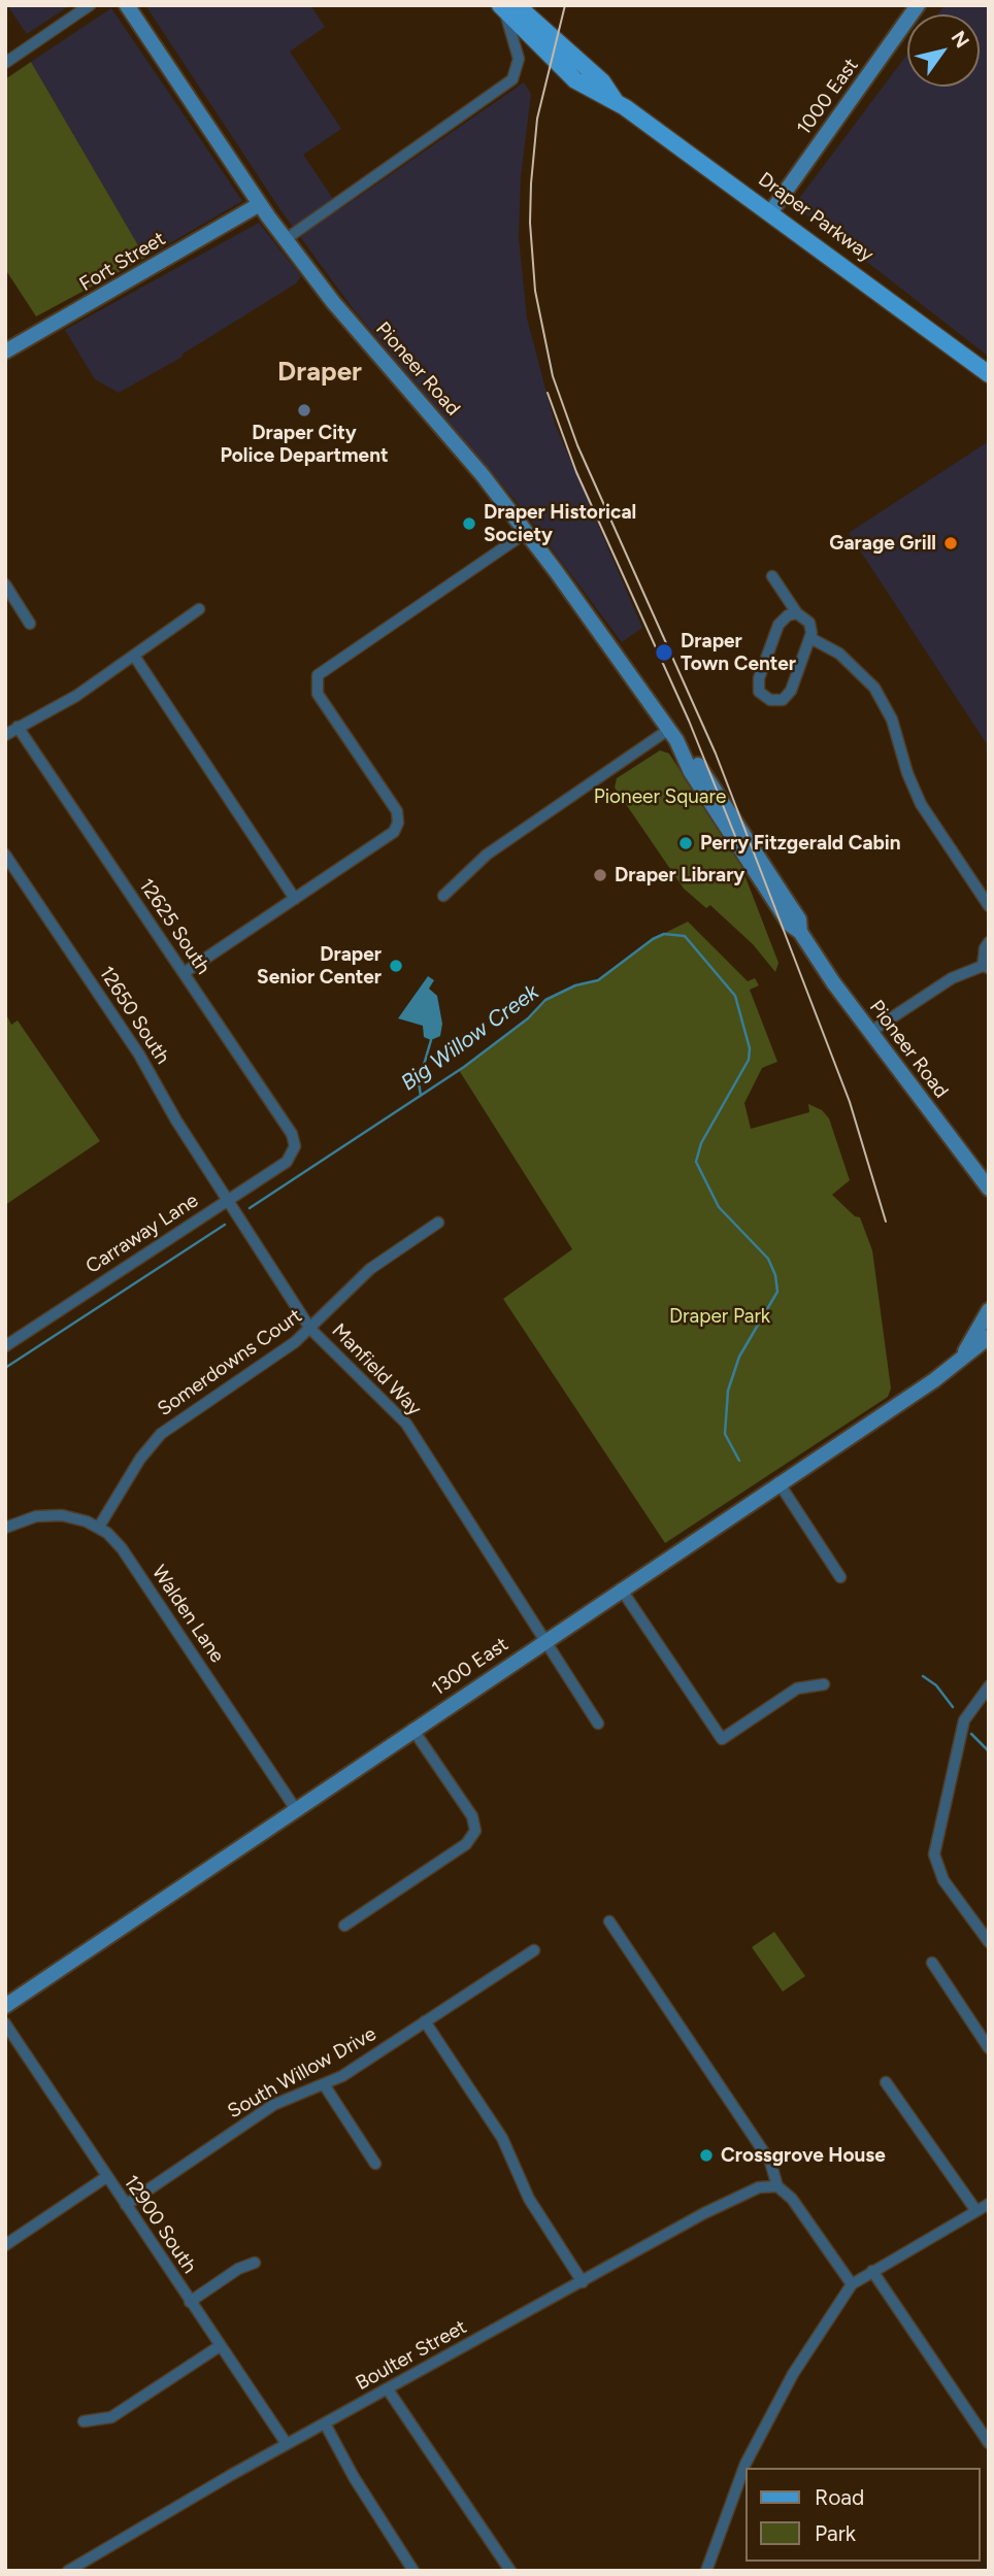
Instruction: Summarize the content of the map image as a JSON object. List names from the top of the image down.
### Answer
{
  "streets": {
    "main road": ["Draper Parkway"],
    "street": [
      "1000 East",
      "Fort Street",
      "Pioneer Road",
      "12625 South",
      "12650 South",
      "Carraway Lane",
      "Somerdowns Court",
      "Manfield Way",
      "Walden Lane",
      "1300 East",
      "South Willow Drive",
      "12900 South",
      "Boulter Street"
    ]
  },
  "crossings": [
    ["1000 East", "Draper Parkway"],
    ["Fort Street", "Pioneer Road"],
    ["12625 South", "Carraway Lane"],
    ["12650 South", "Carraway Lane"],
    ["12650 South", "Manfield Way"],
    ["Carraway Lane", "Manfield Way"],
    ["Somerdowns Court", "Manfield Way"],
    ["Somerdowns Court", "Walden Lane"],
    ["Manfield Way", "1300 East"],
    ["Walden Lane", "1300 East"],
    ["South Willow Drive", "12900 South"],
    ["12900 South", "Boulter Street"]
  ],
  "districts": ["Draper"],
  "water": ["Big Willow Creek"],
  "parks": ["Pioneer Square", "Draper Park"],
  "places": [
    "Draper City Police Department",
    "Draper Historical Society",
    "Garage Grill",
    "Draper Town Center",
    "Perry Fitzgerald Cabin",
    "Draper Library",
    "Draper Senior Center",
    "Crossgrove House"
  ],
  "legend": ["Road", "Park"],
  "north": "top right"
}
